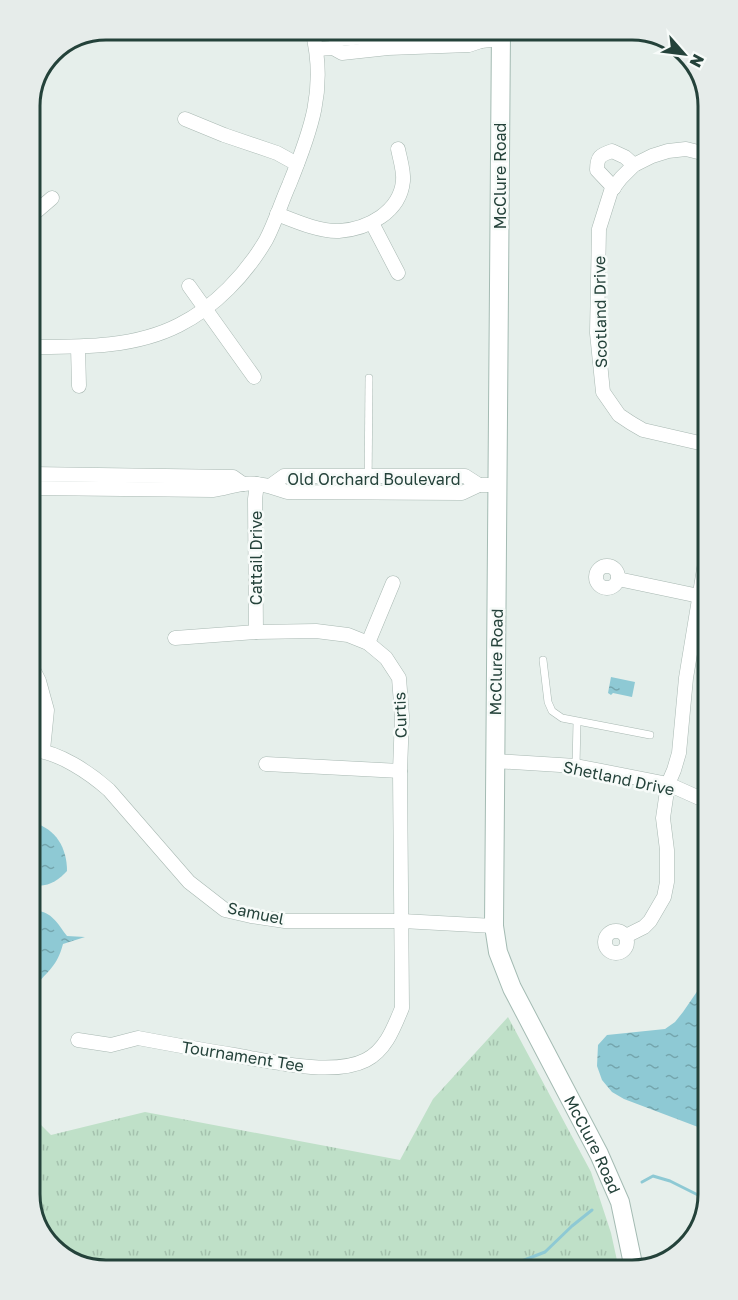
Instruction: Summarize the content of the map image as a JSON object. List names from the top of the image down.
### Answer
{
  "streets": {
    "street": [
      "McClure Road",
      "Scotland Drive",
      "Old Orchard Boulevard",
      "Cattail Drive",
      "Curtis",
      "Shetland Drive",
      "Samuel",
      "Tournament Tee"
    ]
  },
  "crossings": [
    ["McClure Road", "Old Orchard Boulevard"],
    ["McClure Road", "Shetland Drive"],
    ["McClure Road", "Samuel"],
    ["Old Orchard Boulevard", "Cattail Drive"],
    ["Cattail Drive", "Curtis"],
    ["Curtis", "Samuel"],
    ["Curtis", "Tournament Tee"],
    ["Samuel", "Tournament Tee"]
  ],
  "north": "bottom right"
}
